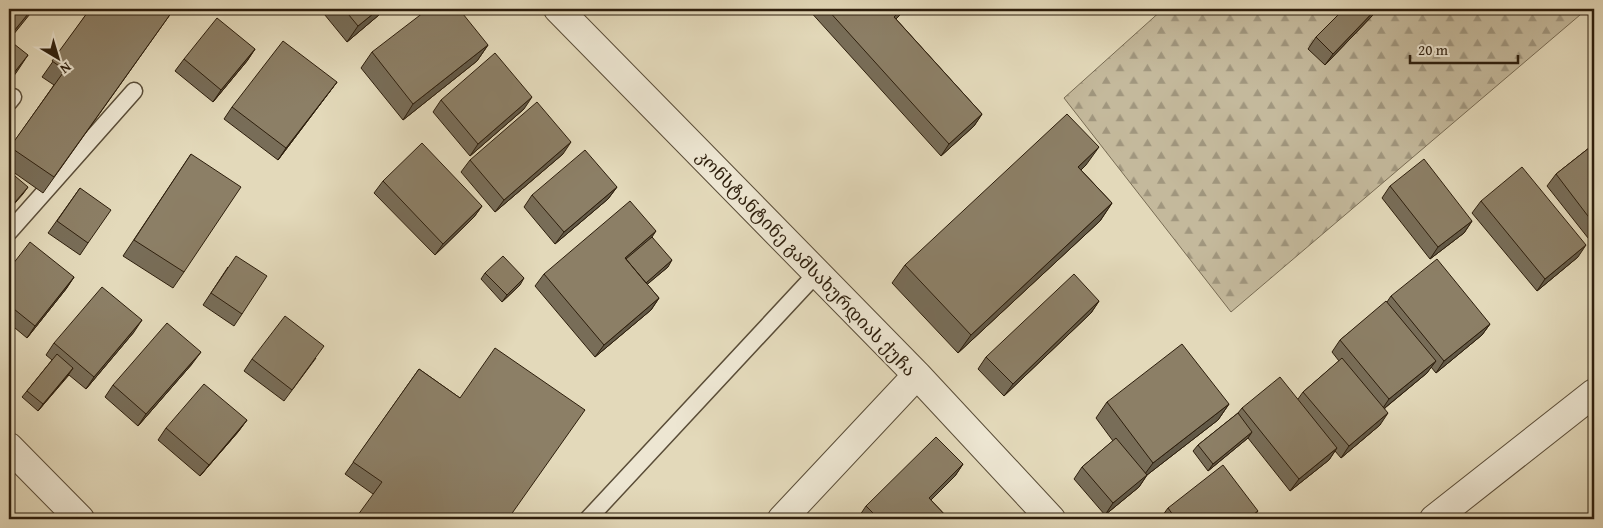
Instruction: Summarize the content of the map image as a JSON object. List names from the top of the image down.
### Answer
{
  "streets": {
    "street": ["კონსტანტინე გამსახურდიას ქუჩა"]
  },
  "scale_bar": "20 m",
  "north": "bottom right"
}
